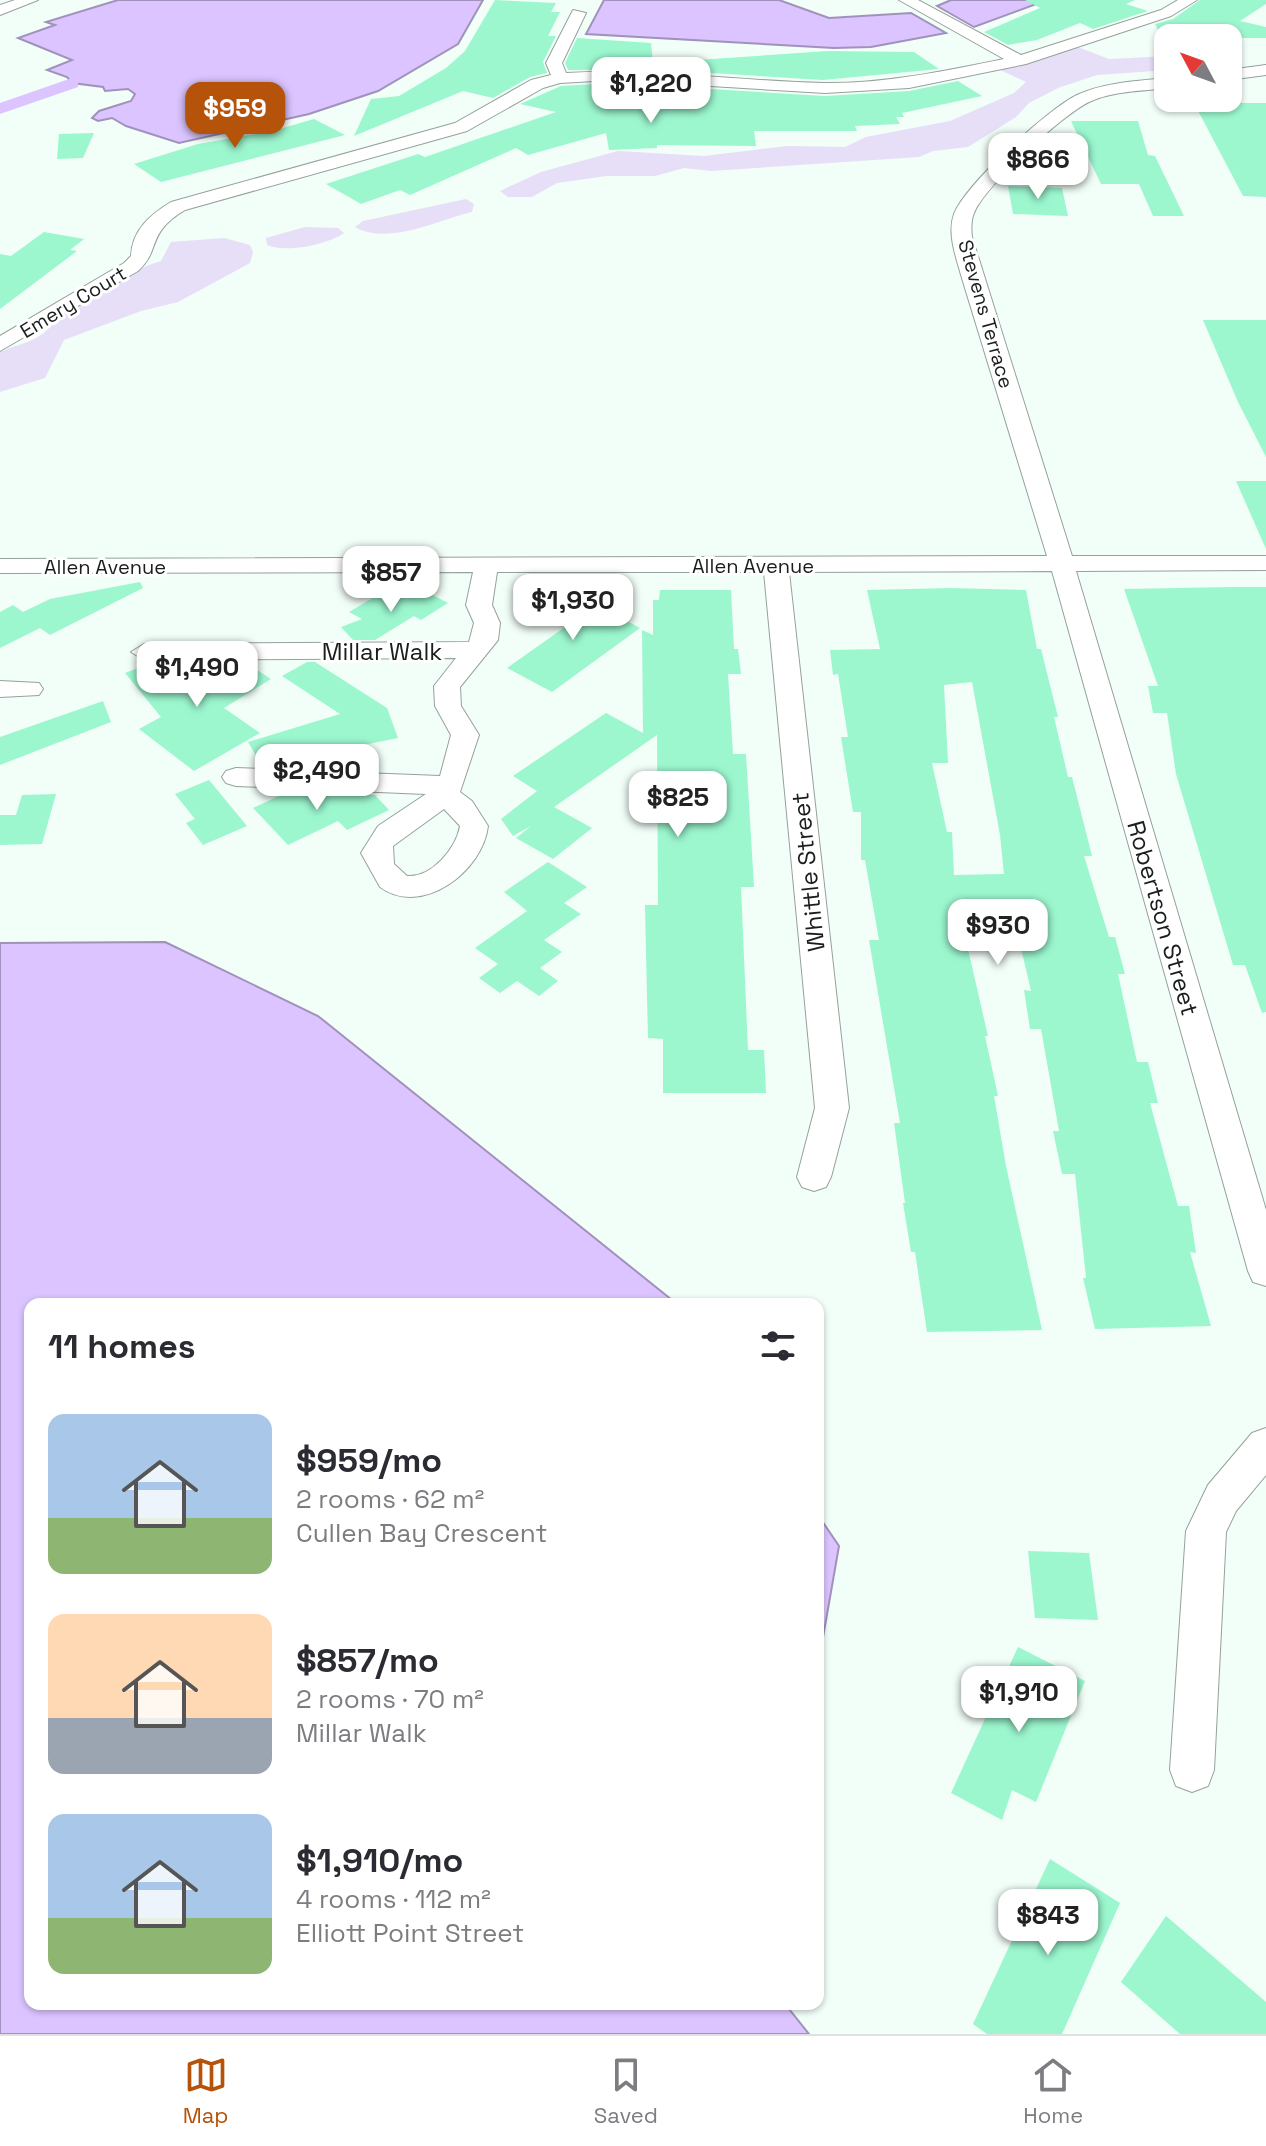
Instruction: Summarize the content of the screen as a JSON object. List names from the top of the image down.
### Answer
{
  "streets": {
    "street": [
      "Emery Court",
      "Stevens Terrace",
      "Allen Avenue",
      "Millar Walk",
      "Whittle Street",
      "Robertson Street"
    ]
  },
  "crossings": [
    ["Stevens Terrace", "Allen Avenue"],
    ["Stevens Terrace", "Robertson Street"],
    ["Allen Avenue", "Whittle Street"],
    ["Allen Avenue", "Robertson Street"]
  ],
  "north": "top left",
  "page": {
    "price": [
      "$1,220",
      "$959",
      "$866",
      "$857",
      "$1,930",
      "$1,490",
      "$2,490",
      "$825",
      "$930",
      "$1,910",
      "$843"
    ],
    "heading": "11 homes",
    "list": [
      {
        "name": "$959/mo",
        "note": "2 rooms · 62 m² · Cullen Bay Crescent"
      },
      {
        "name": "$857/mo",
        "note": "2 rooms · 70 m² · Millar Walk"
      },
      {
        "name": "$1,910/mo",
        "note": "4 rooms · 112 m² · Elliott Point Street"
      }
    ],
    "tabs": ["Map", "Saved", "Home"]
  }
}
